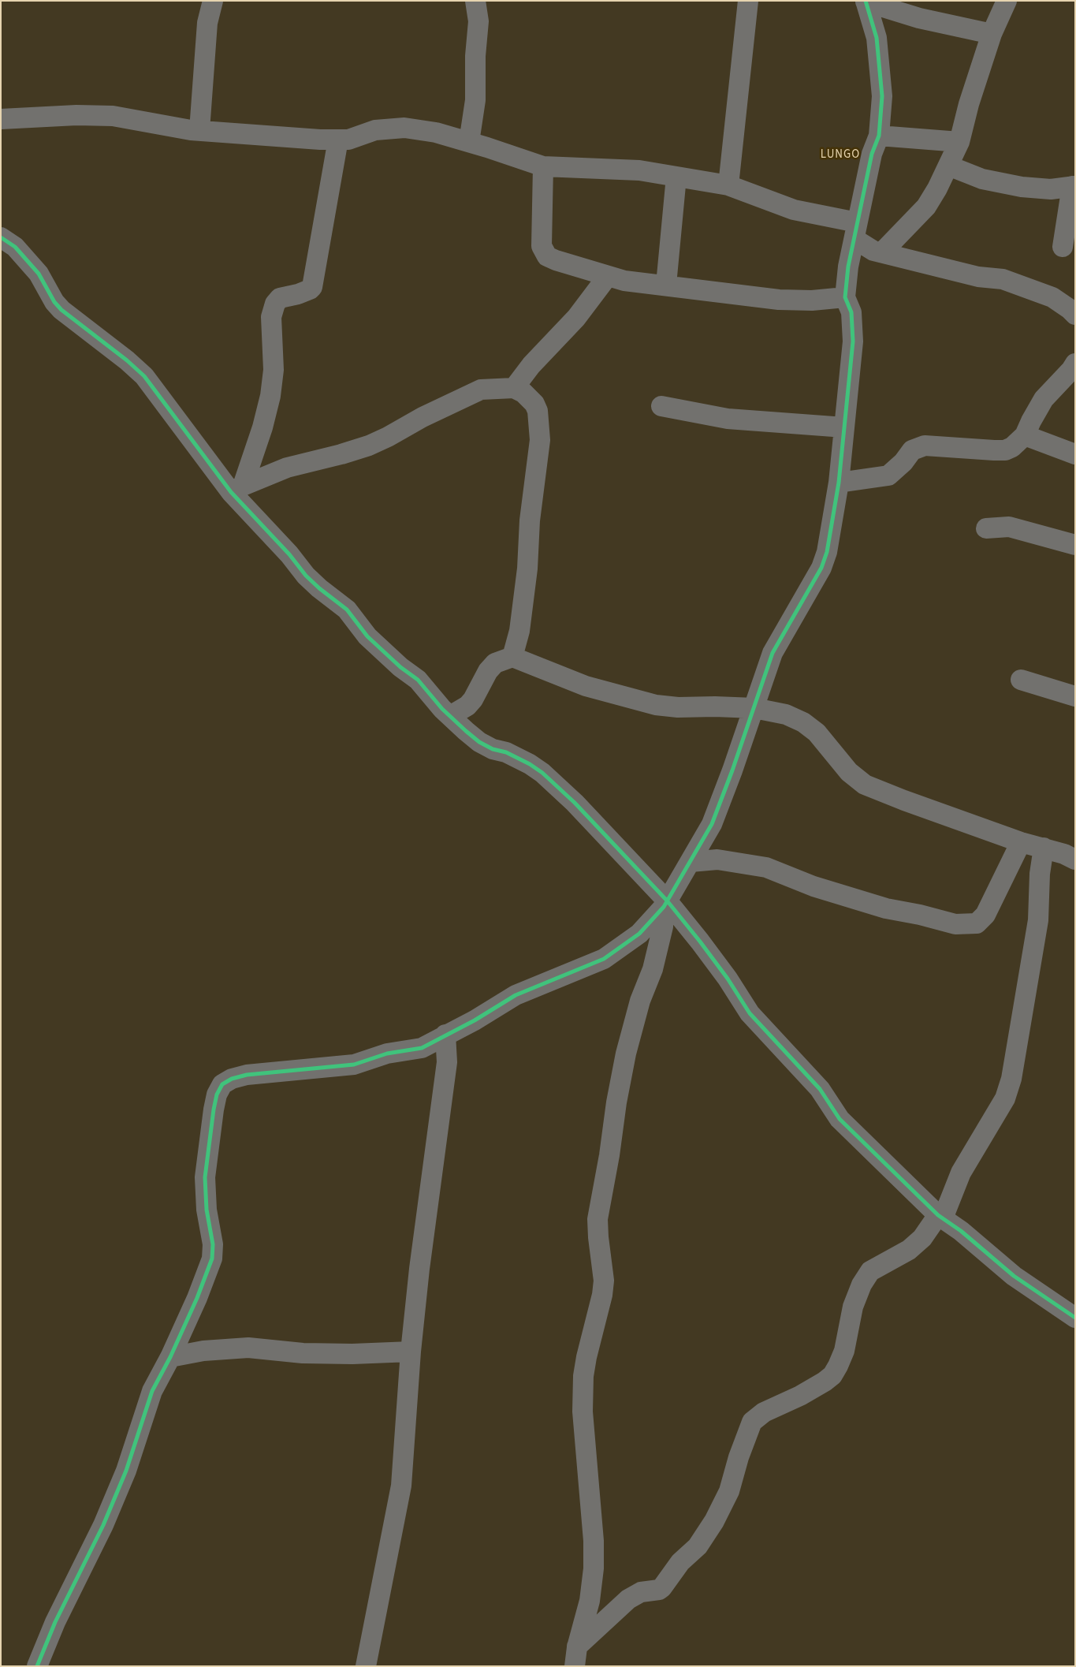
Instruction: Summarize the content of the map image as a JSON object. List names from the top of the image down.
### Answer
{
  "districts": ["LUNGO"]
}
